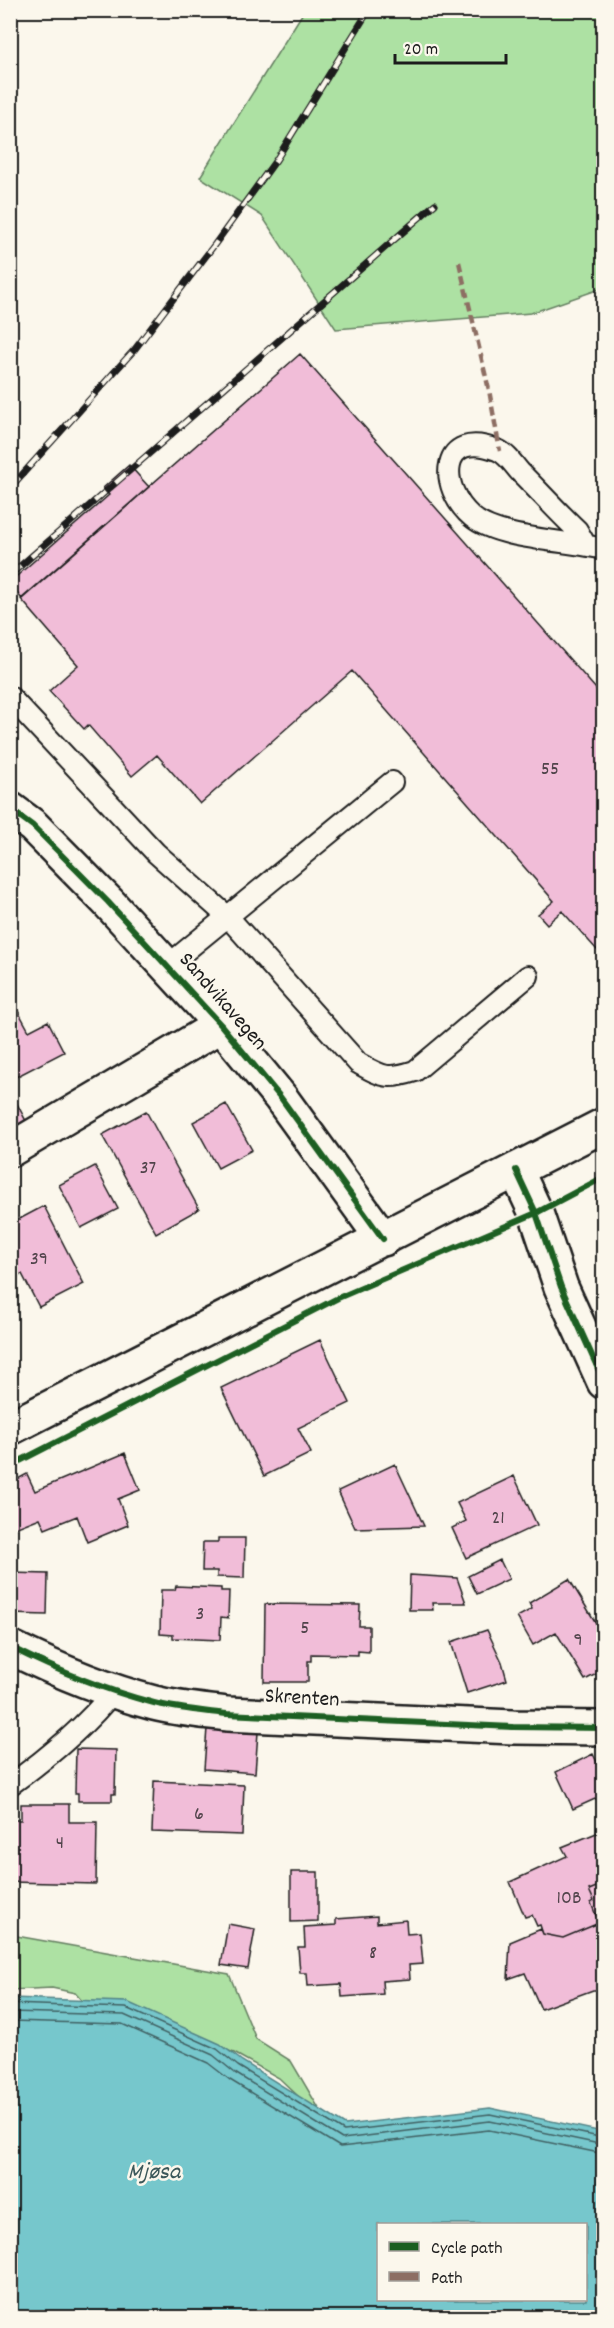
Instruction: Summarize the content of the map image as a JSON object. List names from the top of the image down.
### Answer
{
  "streets": {
    "street": ["Sandvikavegen", "Skrenten"]
  },
  "water": ["Mjøsa"],
  "house_numbers": [
    "55",
    "37",
    "39",
    "21",
    "3",
    "5",
    "9",
    "6",
    "4",
    "10B",
    "8"
  ],
  "legend": ["Cycle path", "Path"],
  "scale_bar": "20 m"
}
